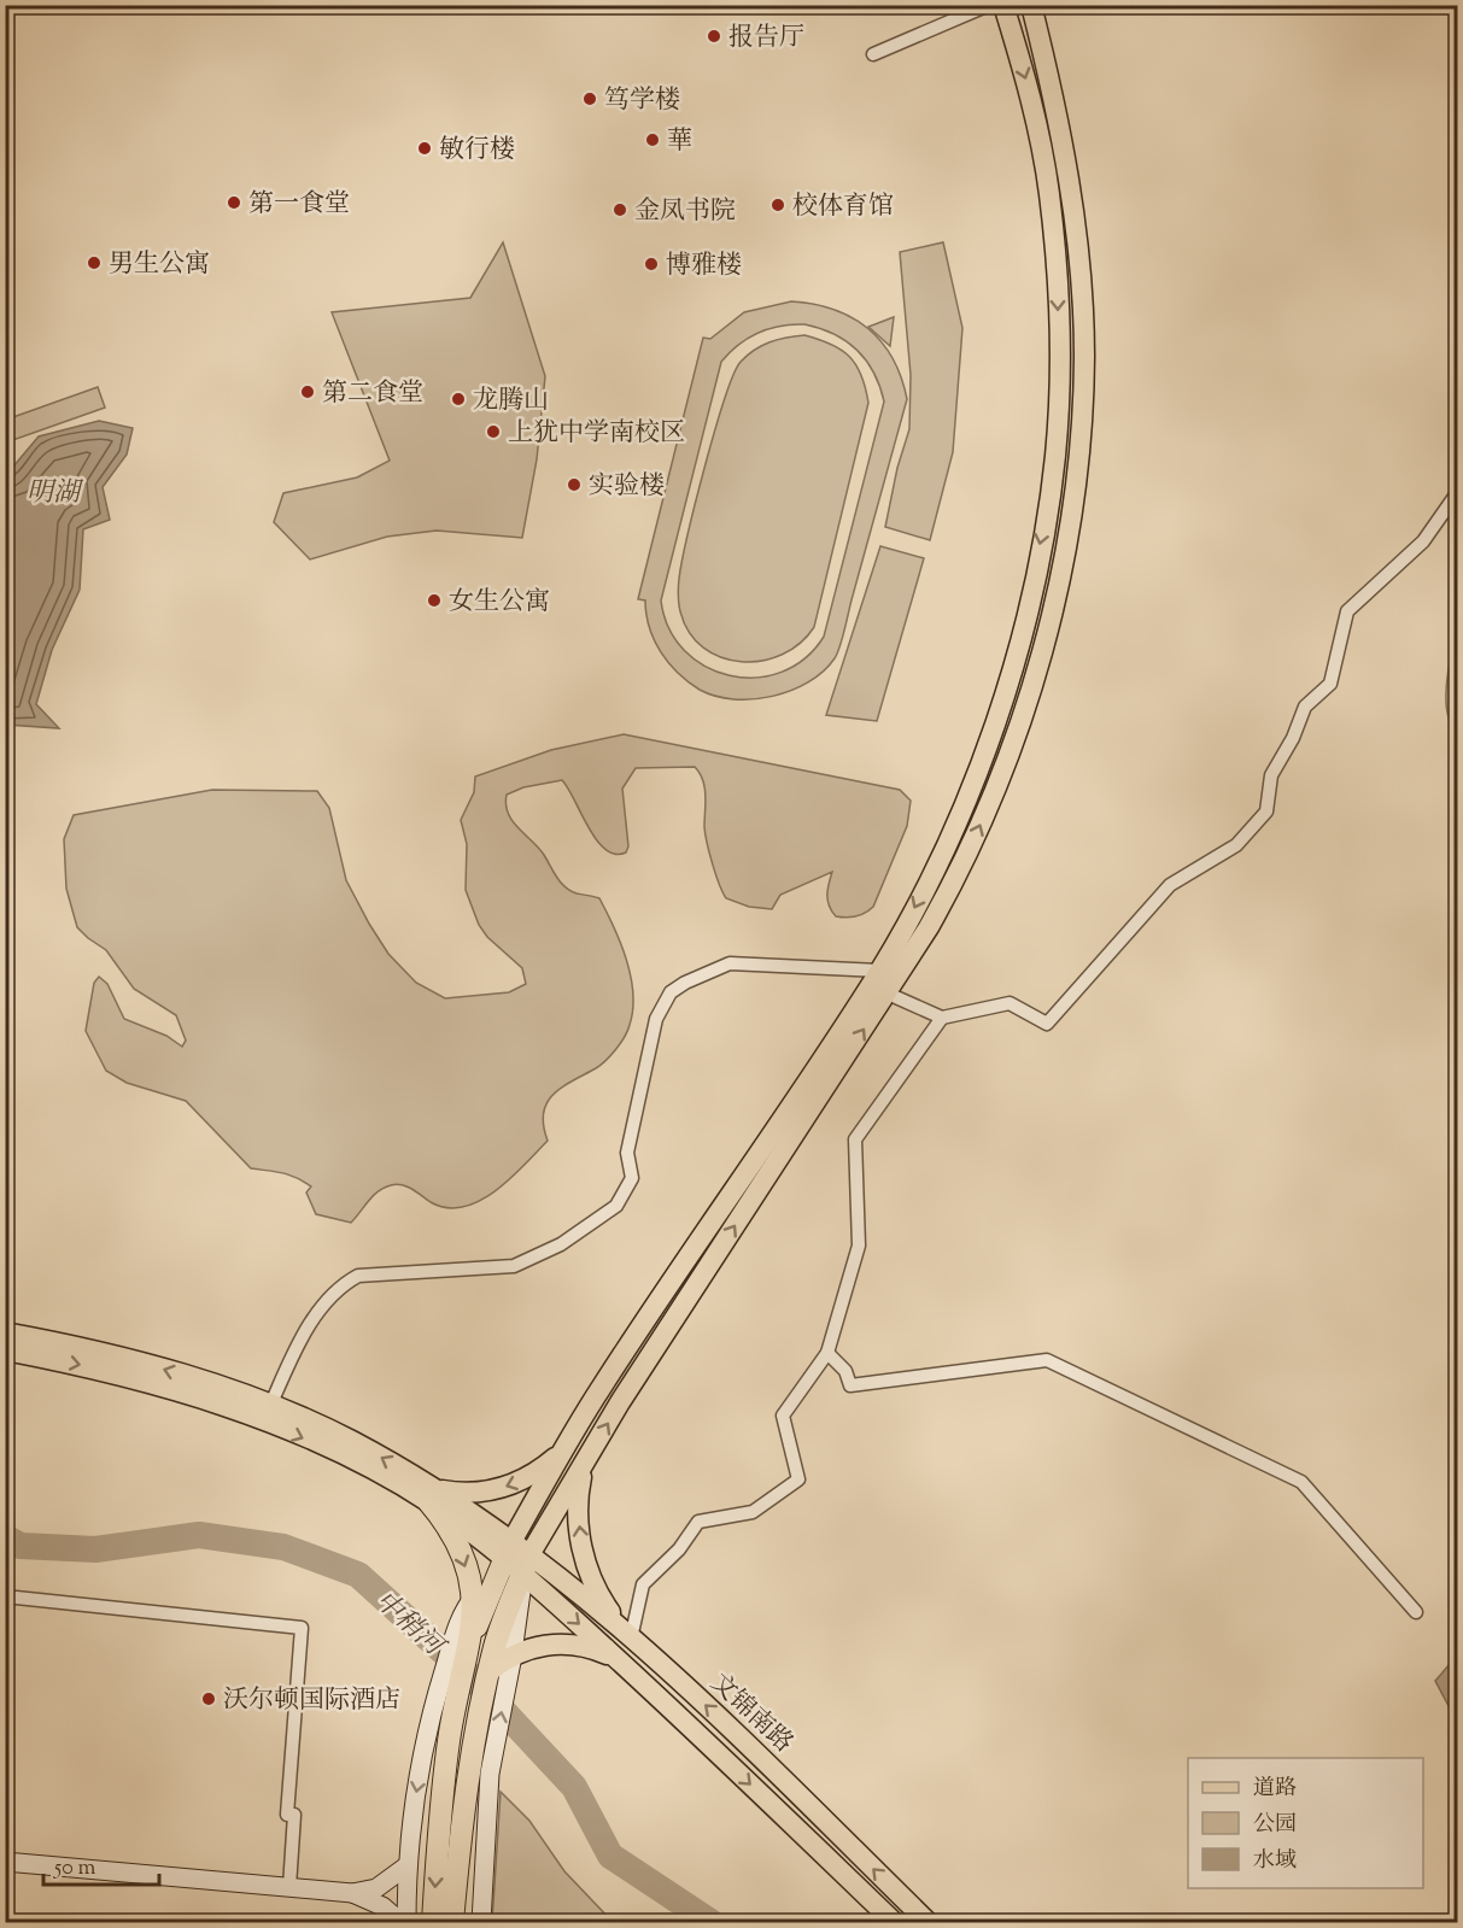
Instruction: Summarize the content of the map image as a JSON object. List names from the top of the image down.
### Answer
{
  "streets": {
    "main road": ["文锦南路"]
  },
  "water": ["明湖", "中稍河"],
  "places": [
    "报告厅",
    "笃学楼",
    "華",
    "敏行楼",
    "第一食堂",
    "校体育馆",
    "金凤书院",
    "男生公寓",
    "博雅楼",
    "第二食堂",
    "龙腾山",
    "上犹中学南校区",
    "实验楼",
    "女生公寓",
    "沃尔顿国际酒店"
  ],
  "legend": ["道路", "公园", "水域"],
  "scale_bar": "50 m"
}
